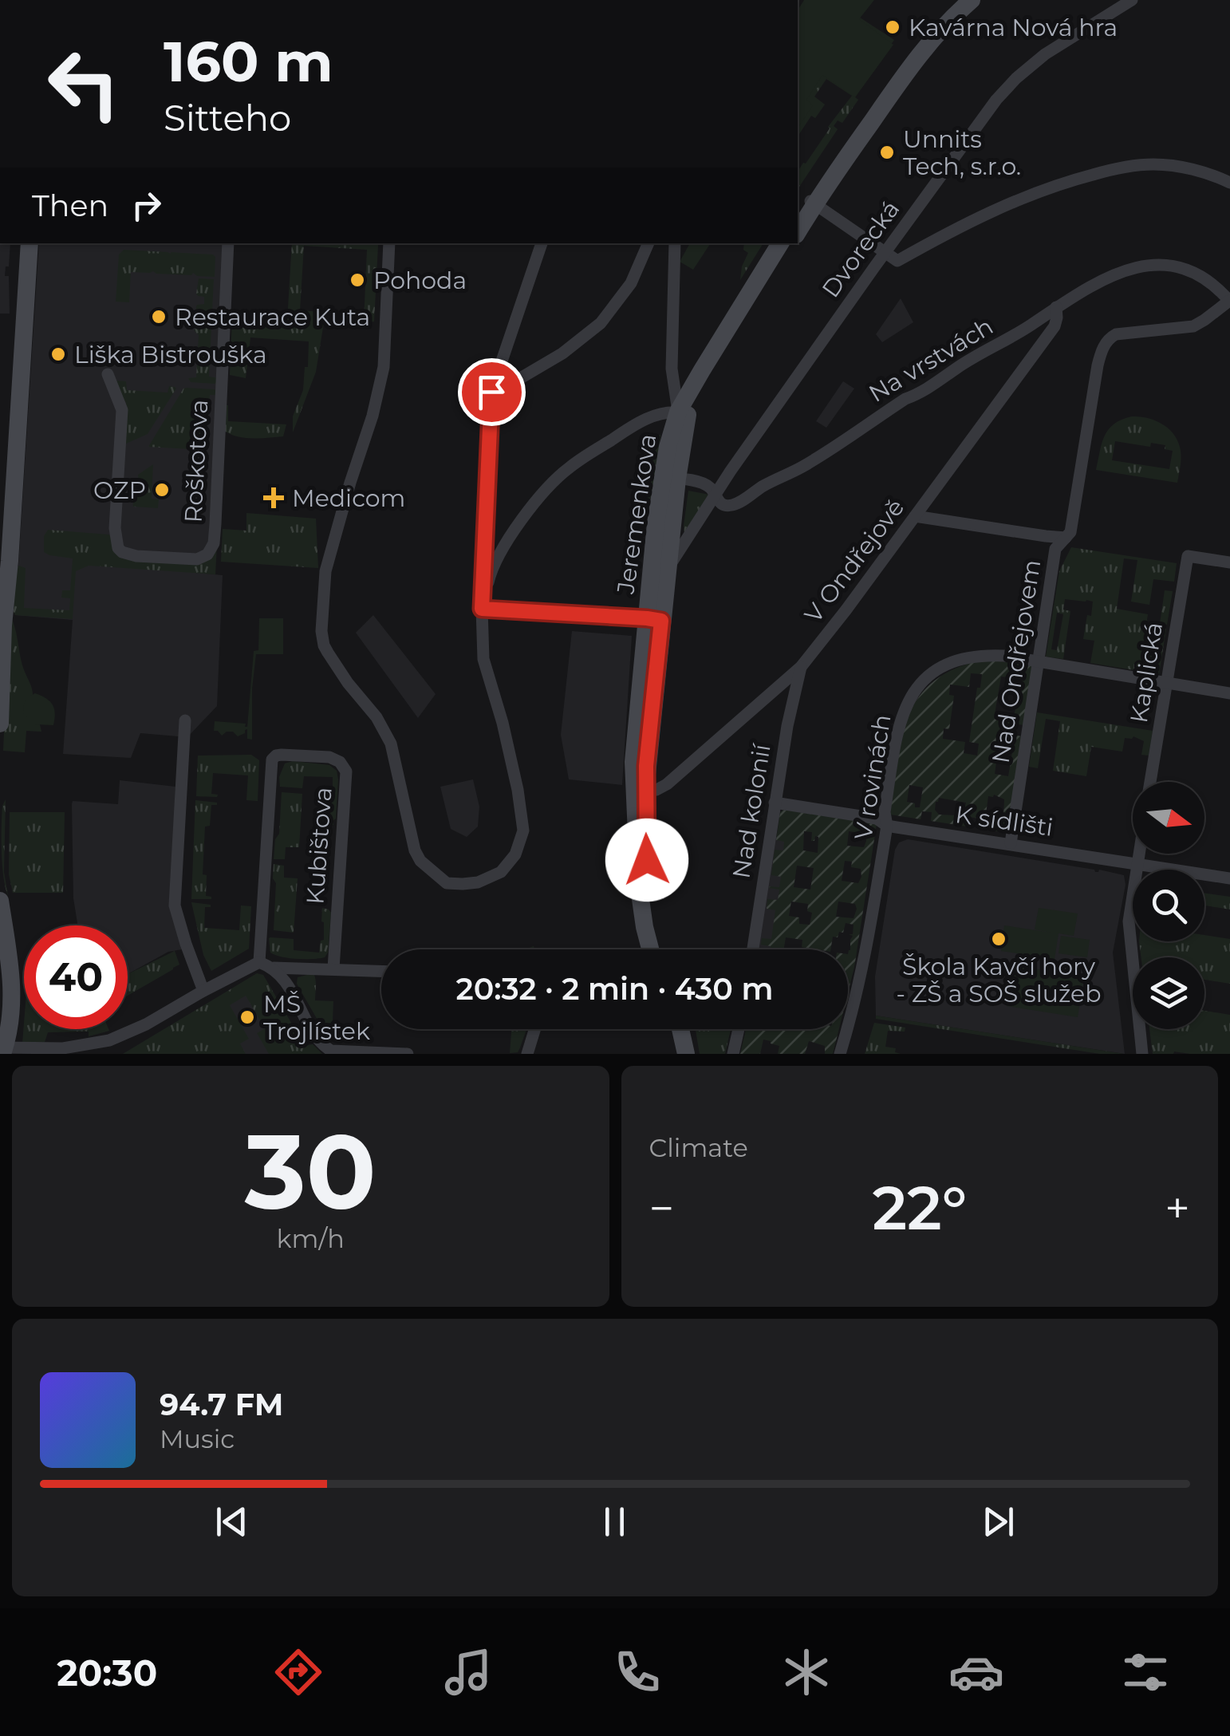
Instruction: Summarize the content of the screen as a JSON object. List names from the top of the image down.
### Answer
{
  "streets": {
    "street": [
      "Dvorecká",
      "Na vrstvách",
      "Roškotova",
      "Jeremenkova",
      "V Ondřejově",
      "Nad Ondřejovem",
      "Kaplická",
      "V rovinách",
      "Nad kolonií",
      "K sídlišti",
      "Kubištova"
    ]
  },
  "crossings": [
    ["Dvorecká", "Na vrstvách"],
    ["Dvorecká", "Jeremenkova"],
    ["Na vrstvách", "Jeremenkova"],
    ["Na vrstvách", "V Ondřejově"],
    ["Na vrstvách", "Nad Ondřejovem"],
    ["Jeremenkova", "V Ondřejově"],
    ["V Ondřejově", "Nad kolonií"],
    ["Nad Ondřejovem", "V rovinách"],
    ["Nad Ondřejovem", "K sídlišti"],
    ["Kaplická", "V rovinách"],
    ["V rovinách", "K sídlišti"],
    ["Nad kolonií", "K sídlišti"]
  ],
  "places": {
    "other": [
      "Kavárna Nová hra",
      "Unnits Tech, s.r.o.",
      "Pohoda",
      "Restaurace Kuta",
      "Liška Bistrouška",
      "OZP",
      "Škola Kavčí hory - ZŠ a SOŠ služeb",
      "MŠ Trojlístek"
    ],
    "health": ["Medicom"]
  },
  "north": "right",
  "page": {
    "turn": ["160 m", "Sitteho"],
    "then": "Then",
    "limit": "40",
    "trip": "20:32 · 2 min · 430 m",
    "tile": [
      ["30", "km/h"],
      "Climate"
    ],
    "heat": ["−", "22°", "+"],
    "song": ["94.7 FM", "Music"],
    "tabs": "20:30"
  }
}
